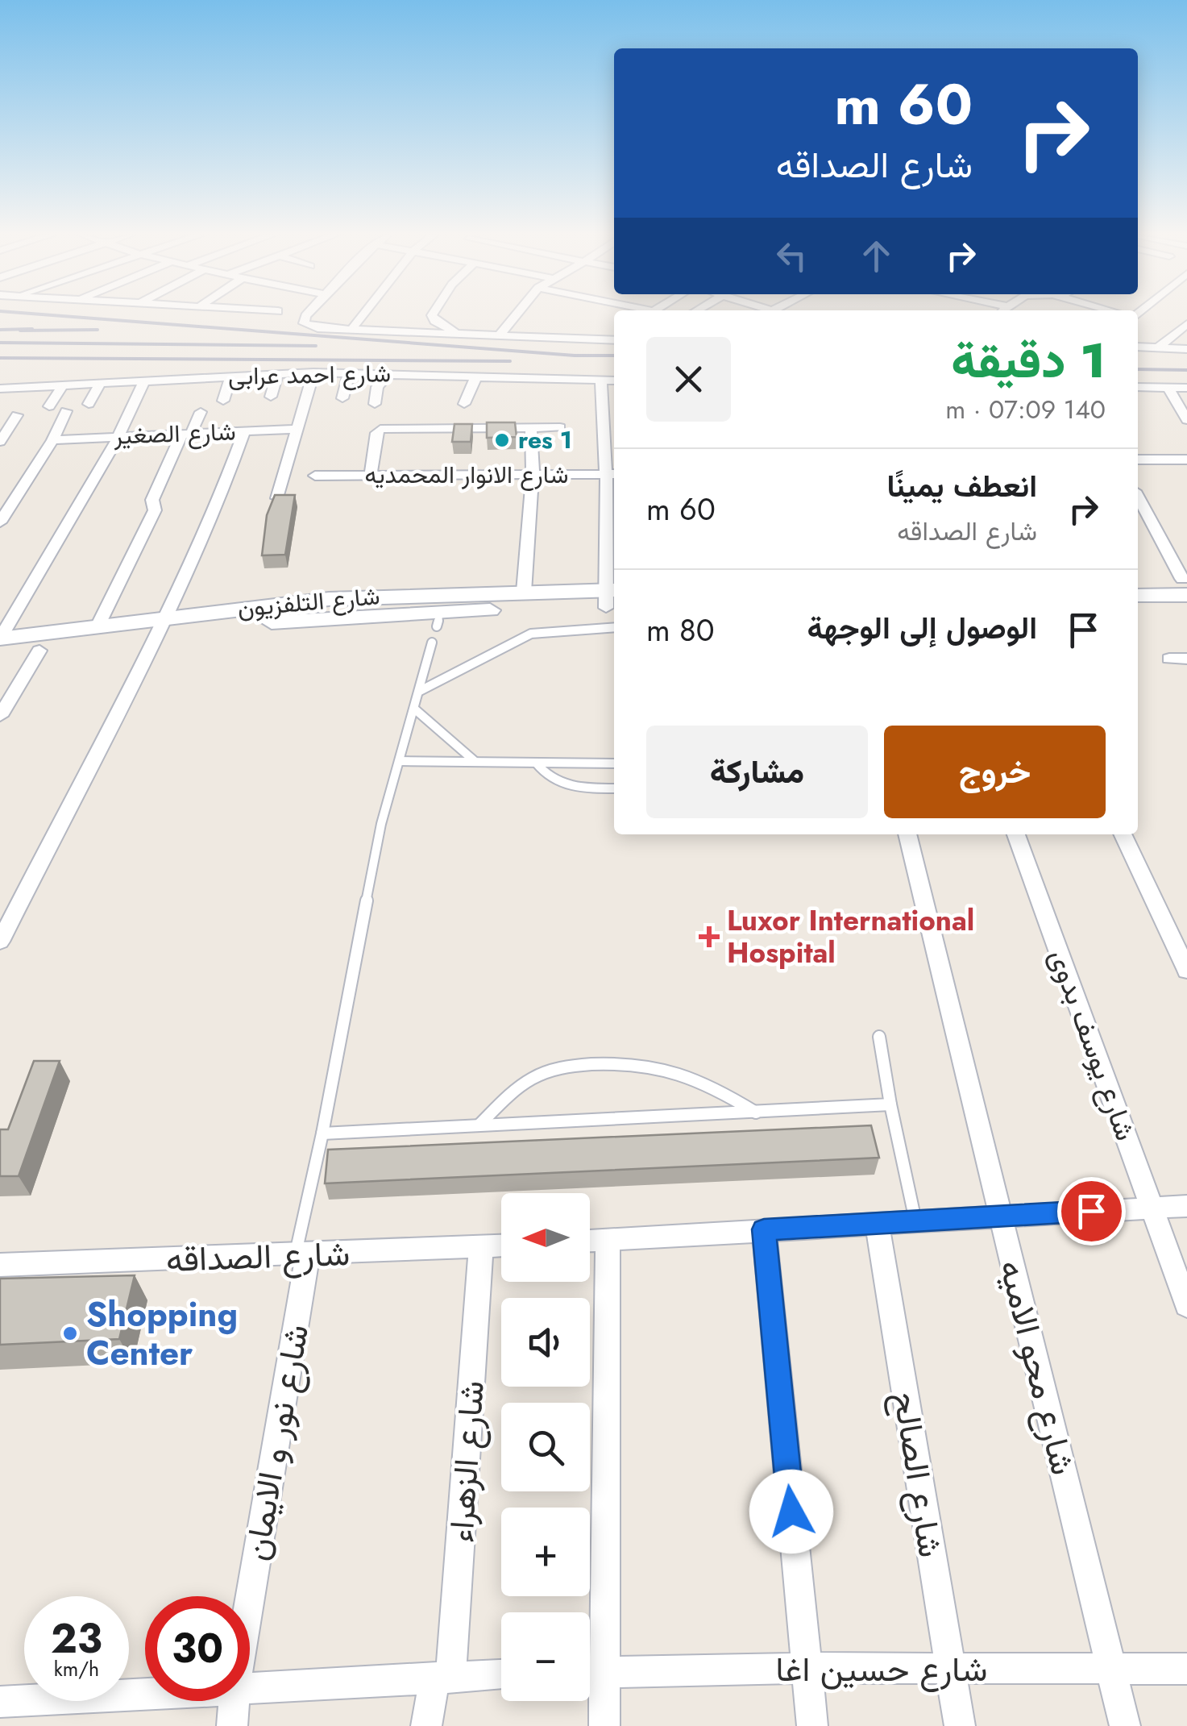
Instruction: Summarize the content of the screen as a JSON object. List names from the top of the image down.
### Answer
{
  "streets": {
    "main road": ["شارع التلفزيون"],
    "street": [
      "شارع احمد عرابى",
      "شارع الصغير",
      "شارع الانوار المحمديه",
      "شارع يوسف بدوى",
      "شارع الصداقه",
      "شارع محو الاميه",
      "شارع نور و الايمان",
      "شارع الزهراء",
      "شارع الصالح",
      "شارع حسين اغا"
    ]
  },
  "crossings": [
    ["شارع الصداقه", "شارع نور و الايمان"],
    ["شارع الصداقه", "شارع الزهراء"],
    ["شارع محو الاميه", "شارع حسين اغا"],
    ["شارع الصالح", "شارع حسين اغا"]
  ],
  "places": {
    "other": ["res 1", "Shopping Center"],
    "health": ["Luxor International Hospital"]
  },
  "north": "left",
  "page": {
    "turn": ["60 m", "شارع الصداقه"],
    "heading": ["1 دقيقة", "140 m · 07:09"],
    "list": [
      {
        "name": "انعطف يمينًا",
        "note": "شارع الصداقه",
        "value": "60 m"
      },
      {
        "name": "الوصول إلى الوجهة",
        "value": "80 m"
      }
    ],
    "buttons": ["خروج", "مشاركة"],
    "map_buttons": ["+", "−"],
    "speed": "23 km/h",
    "limit": "30"
  }
}
